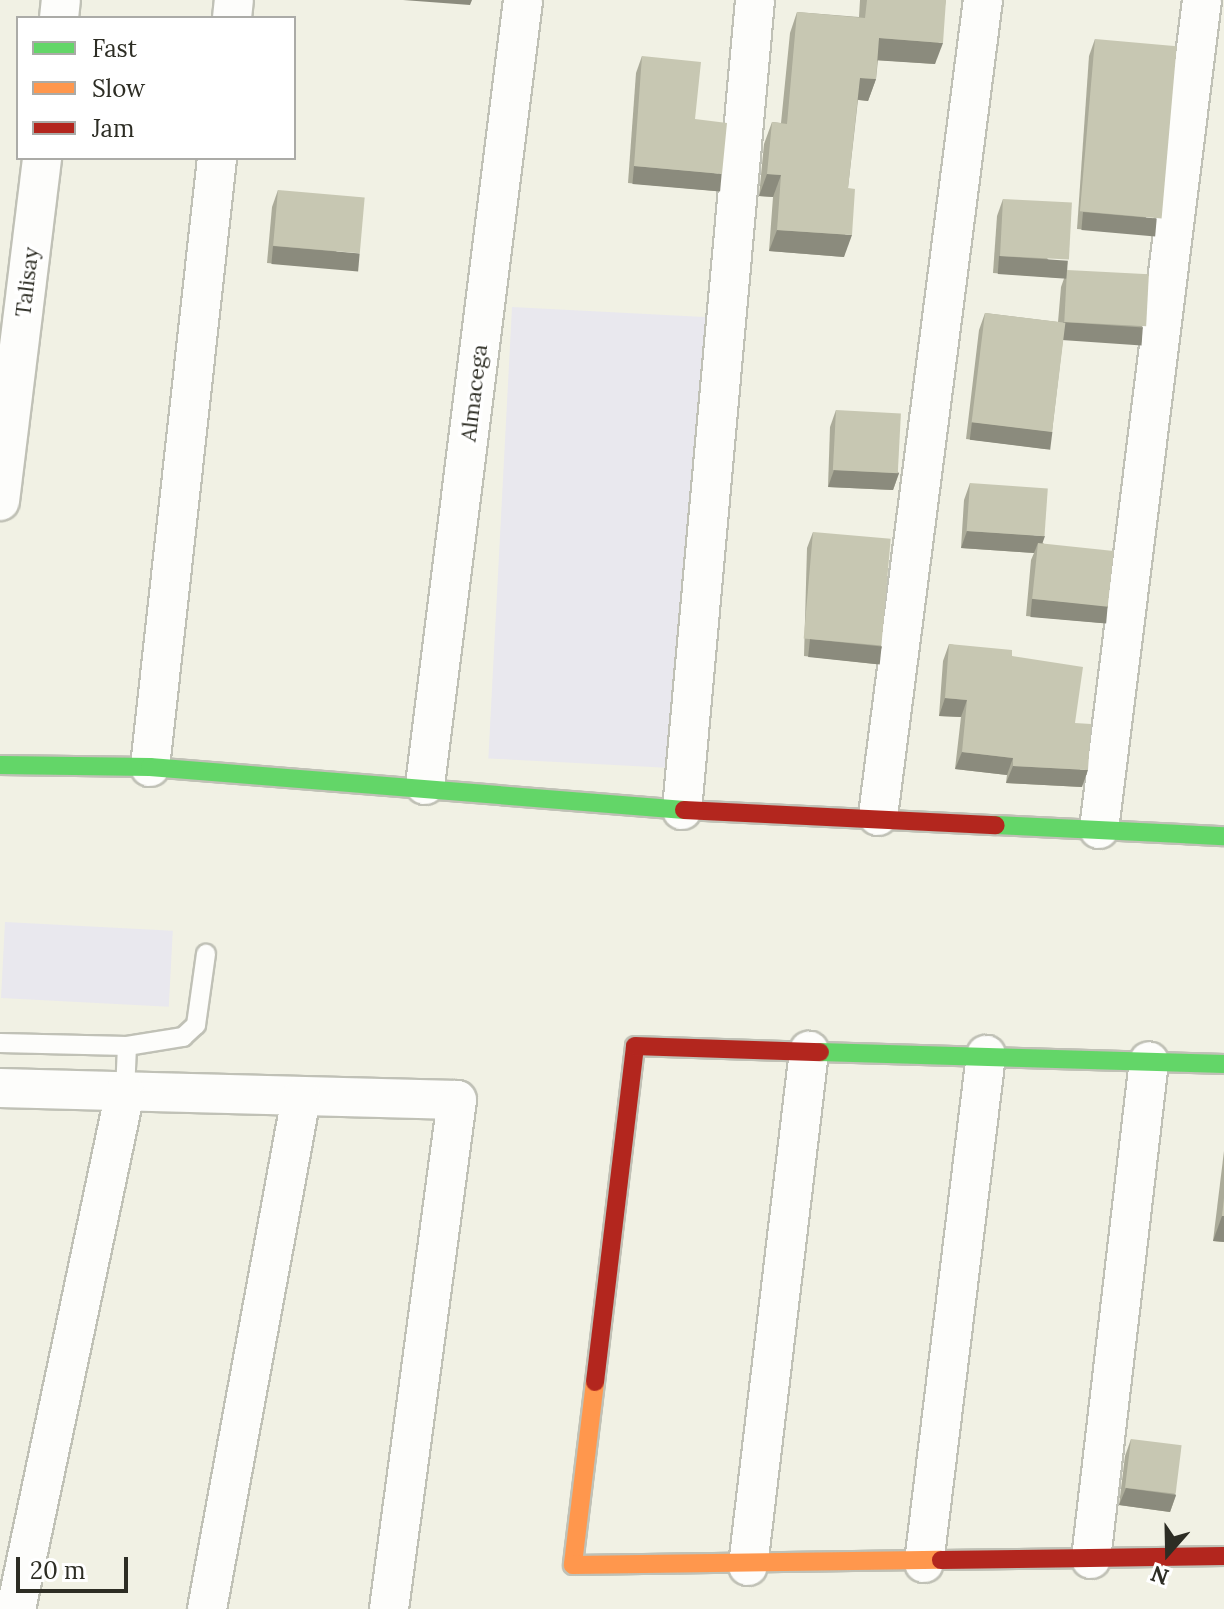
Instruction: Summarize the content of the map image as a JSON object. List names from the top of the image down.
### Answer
{
  "streets": {
    "street": ["Talisay", "Almacega"]
  },
  "legend": ["Fast", "Slow", "Jam"],
  "scale_bar": "20 m",
  "north": "bottom"
}
